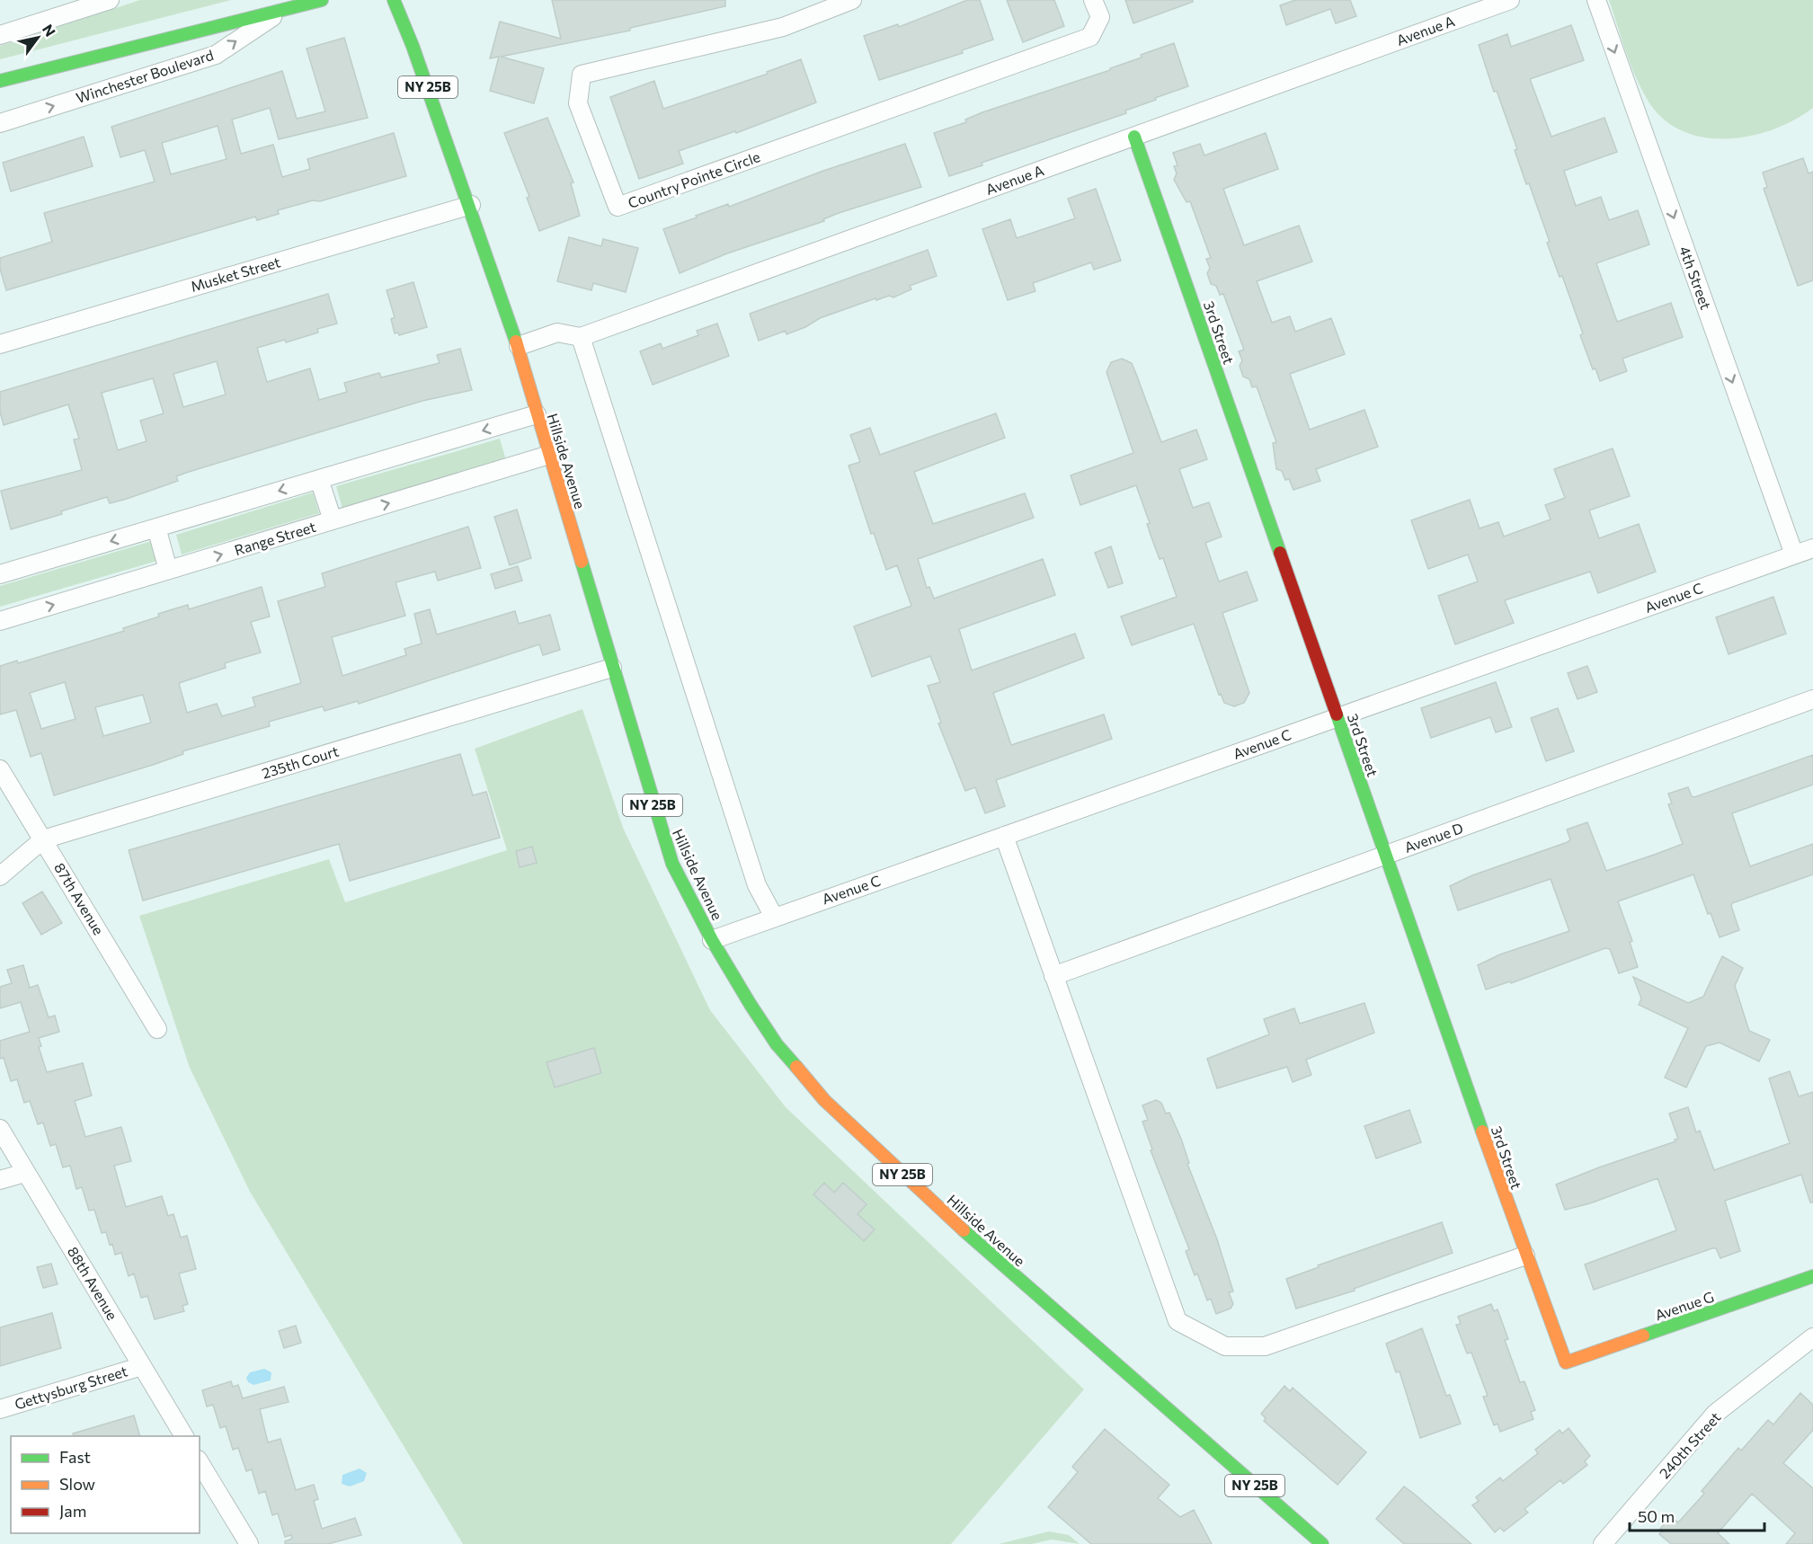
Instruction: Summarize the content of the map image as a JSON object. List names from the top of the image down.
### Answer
{
  "streets": {
    "main road": [
      "Winchester Boulevard",
      "NY 25B",
      "3rd Street",
      "Hillside Avenue",
      "Avenue G"
    ],
    "street": [
      "Avenue A",
      "Country Pointe Circle",
      "Musket Street",
      "4th Street",
      "Range Street",
      "Avenue C",
      "235th Court",
      "Avenue D",
      "87th Avenue",
      "88th Avenue",
      "Gettysburg Street",
      "240th Street"
    ]
  },
  "crossings": [
    ["Avenue A", "3rd Street"],
    ["Avenue A", "Hillside Avenue"],
    ["Musket Street", "Hillside Avenue"],
    ["4th Street", "Avenue C"],
    ["3rd Street", "Avenue C"],
    ["3rd Street", "Avenue D"],
    ["3rd Street", "Avenue G"],
    ["Hillside Avenue", "Range Street"],
    ["Hillside Avenue", "Avenue C"],
    ["Hillside Avenue", "235th Court"],
    ["235th Court", "87th Avenue"],
    ["88th Avenue", "Gettysburg Street"]
  ],
  "one_way": ["4th Street"],
  "legend": ["Fast", "Slow", "Jam"],
  "scale_bar": "50 m",
  "north": "top right"
}
